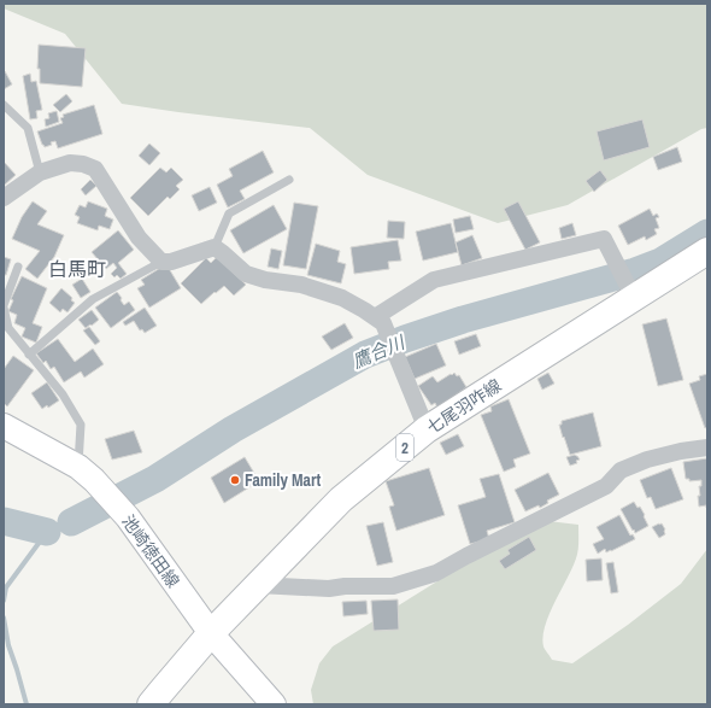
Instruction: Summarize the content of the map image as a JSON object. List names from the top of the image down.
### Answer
{
  "streets": {
    "main road": ["七尾羽咋線", "2", "池崎徳田線"]
  },
  "crossings": [
    ["七尾羽咋線", "池崎徳田線"]
  ],
  "districts": ["白馬町"],
  "water": ["鷹合川"],
  "places": ["Family Mart"]
}
